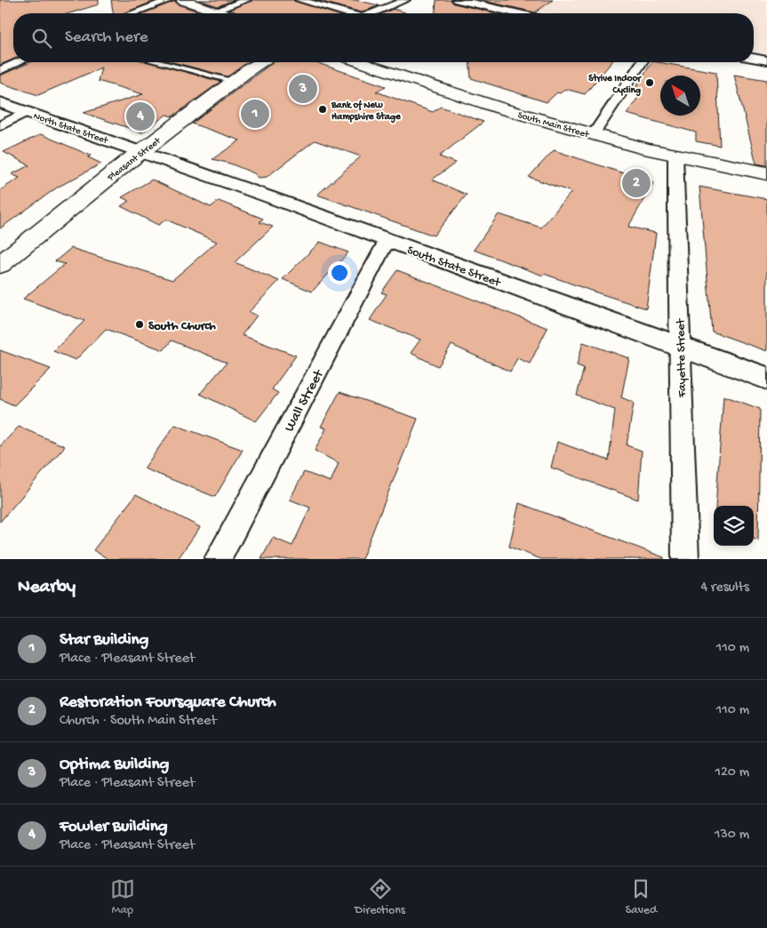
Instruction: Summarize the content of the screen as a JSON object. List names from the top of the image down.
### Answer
{
  "streets": {
    "main road": ["South Main Street", "Pleasant Street"],
    "street": [
      "North State Street",
      "South State Street",
      "Fayette Street",
      "Wall Street"
    ]
  },
  "crossings": [
    ["South Main Street", "Fayette Street"],
    ["North State Street", "Pleasant Street"],
    ["North State Street", "South State Street"],
    ["Pleasant Street", "South State Street"],
    ["South State Street", "Fayette Street"],
    ["South State Street", "Wall Street"]
  ],
  "places": ["Strive Indoor Cycling", "Bank of New Hampshire Stage", "South Church"],
  "north": "top left",
  "page": {
    "search": "Search here",
    "pins": [
      "3",
      "1",
      "4",
      "2"
    ],
    "heading": ["Nearby", "4 results"],
    "list": [
      {
        "mark": "1",
        "name": "Star Building",
        "note": "Place · Pleasant Street",
        "value": "110 m"
      },
      {
        "mark": "2",
        "name": "Restoration Foursquare Church",
        "note": "Church · South Main Street",
        "value": "110 m"
      },
      {
        "mark": "3",
        "name": "Optima Building",
        "note": "Place · Pleasant Street",
        "value": "120 m"
      },
      {
        "mark": "4",
        "name": "Fowler Building",
        "note": "Place · Pleasant Street",
        "value": "130 m"
      }
    ],
    "nav": ["Map", "Directions", "Saved"]
  }
}
